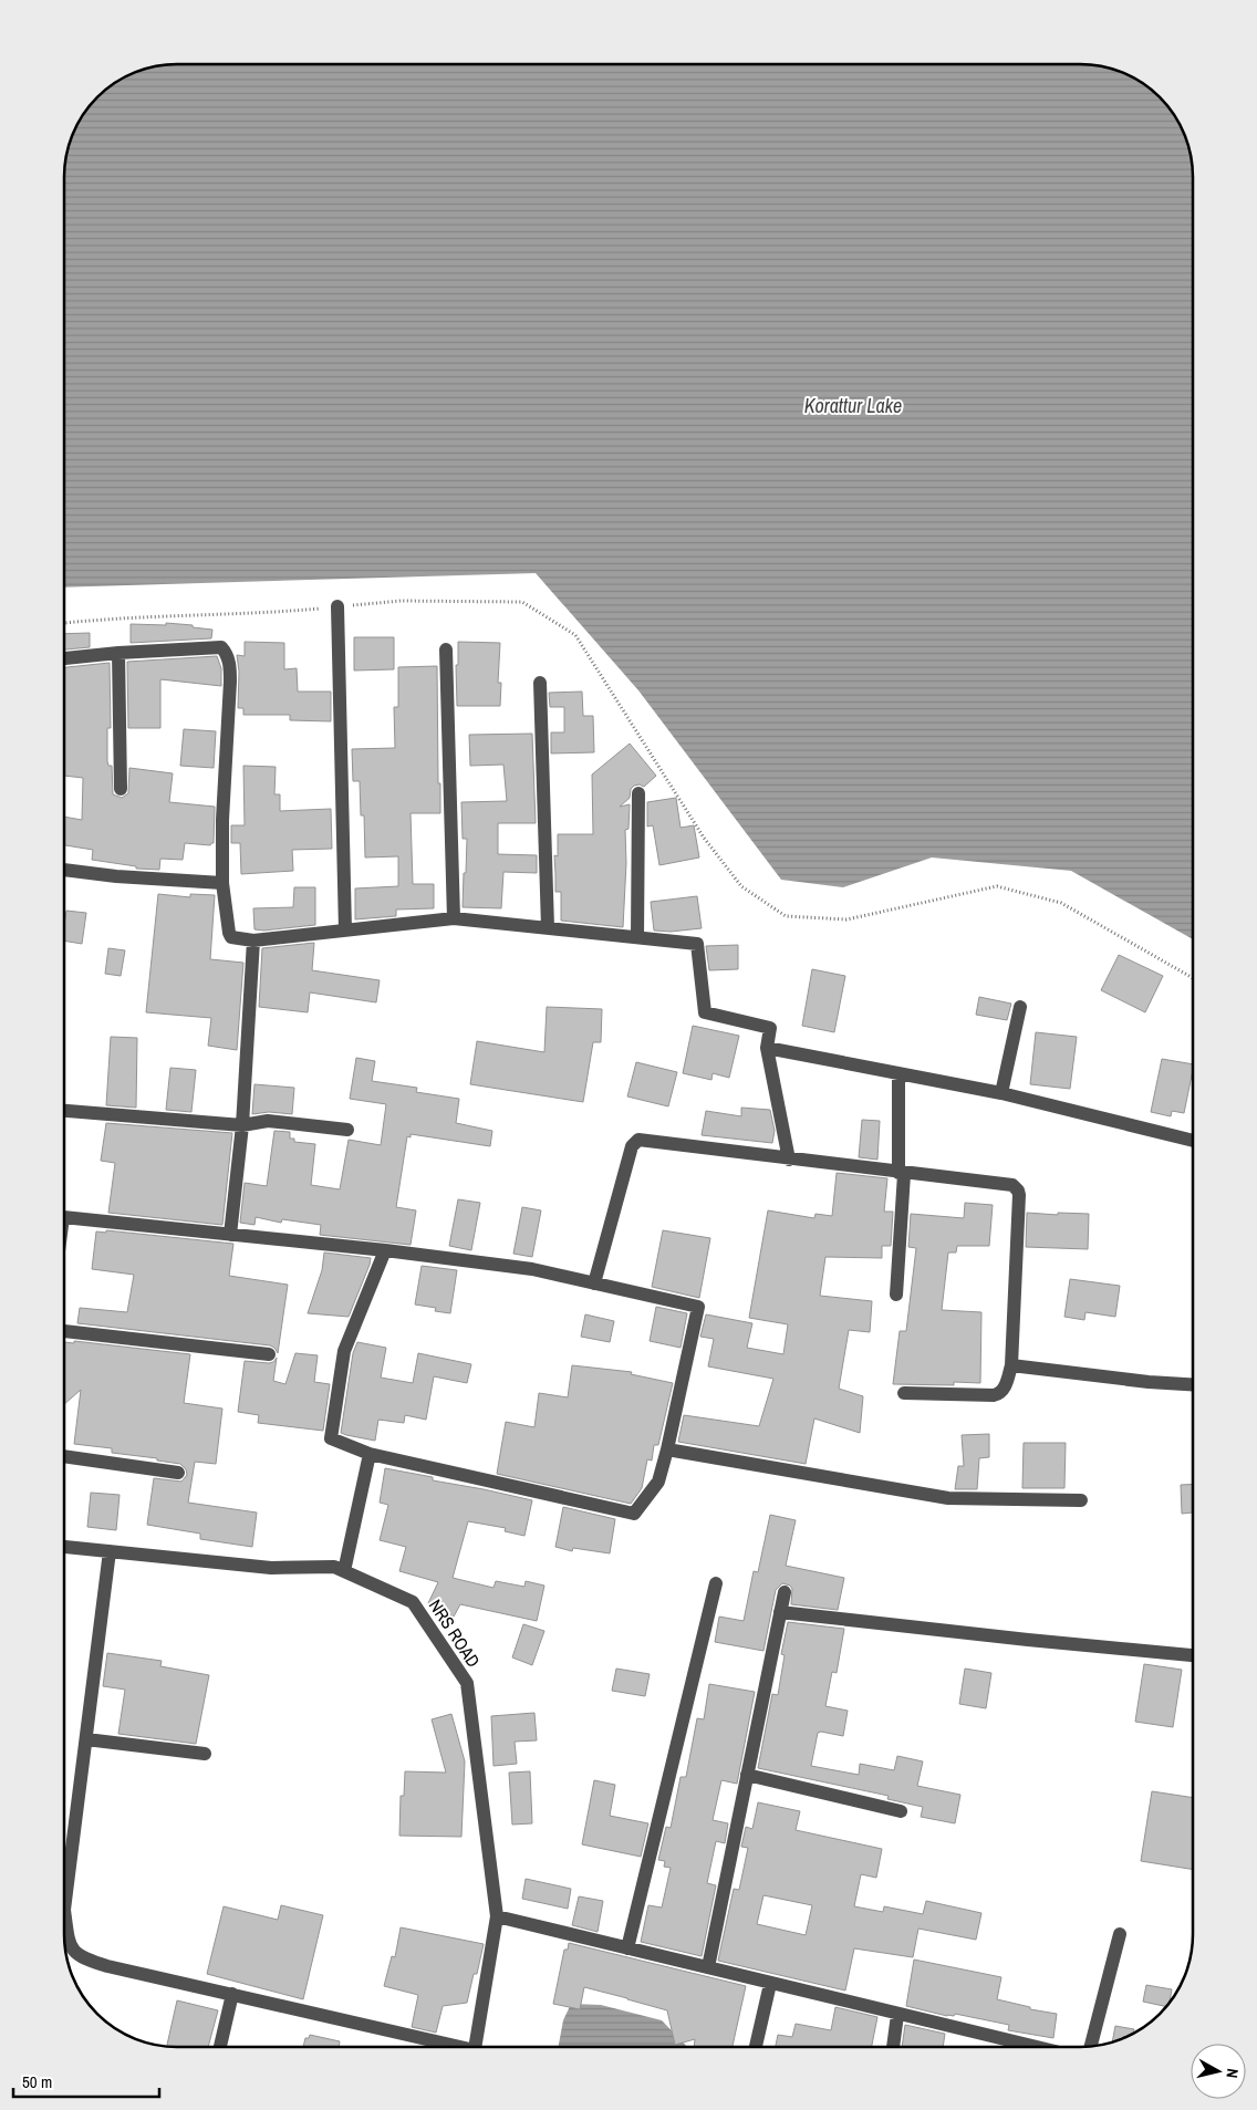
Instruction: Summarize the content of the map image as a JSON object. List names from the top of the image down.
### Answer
{
  "streets": {
    "street": ["NRS ROAD"]
  },
  "water": ["Korattur Lake"],
  "scale_bar": "50 m",
  "north": "right"
}
